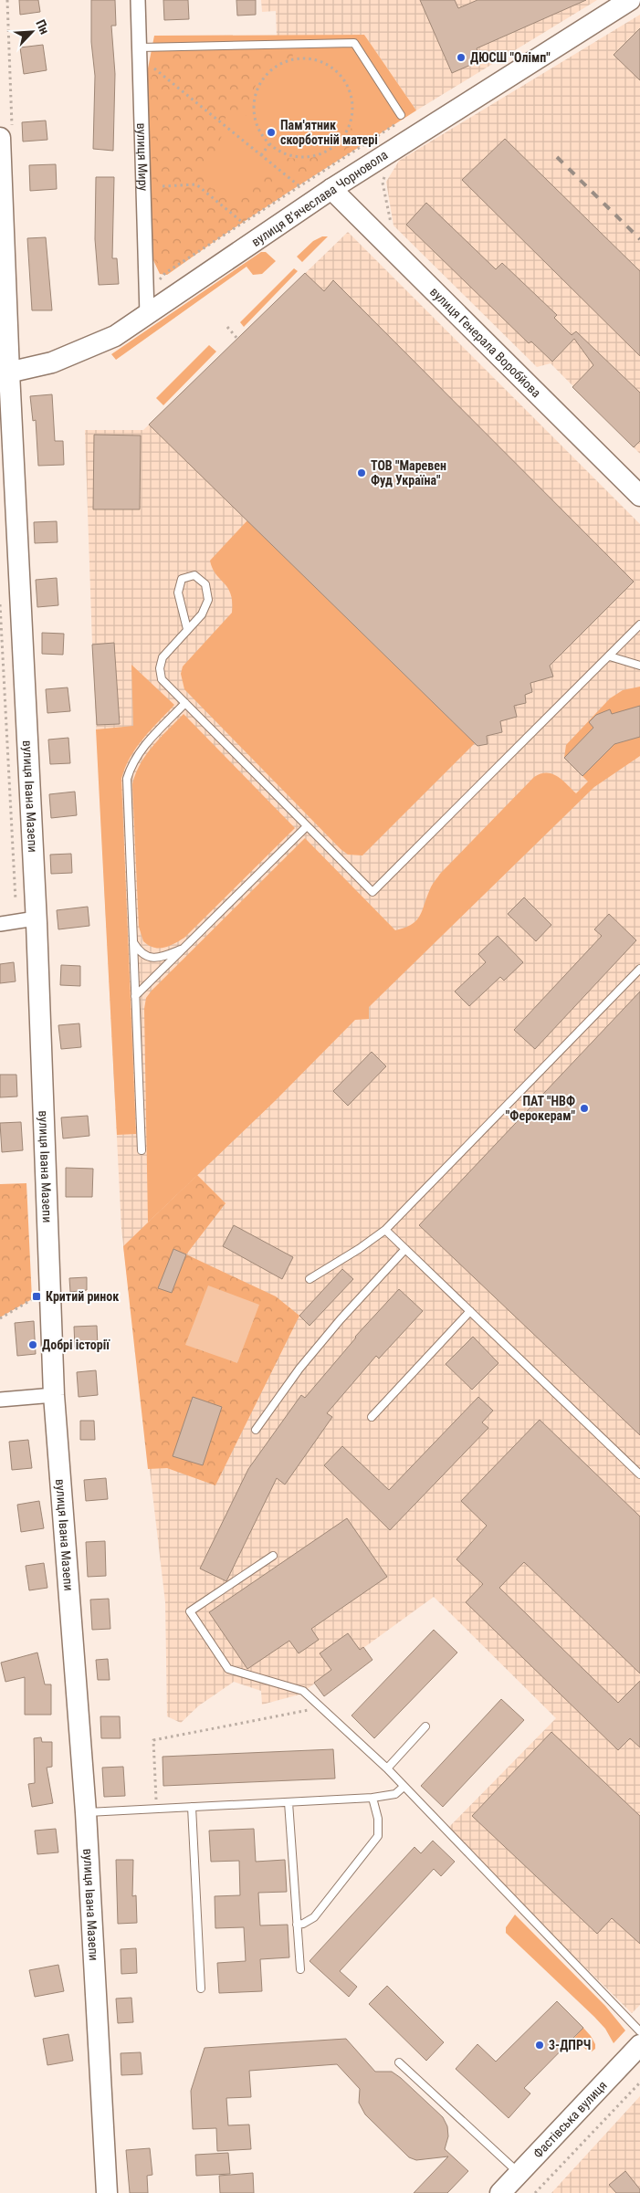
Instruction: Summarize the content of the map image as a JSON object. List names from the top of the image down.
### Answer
{
  "streets": {
    "street": [
      "вулиця Миру",
      "вулиця Вʼячеслава Чорновола",
      "вулиця Генерала Воробйова",
      "вулиця Івана Мазепи",
      "Фастівська вулиця"
    ]
  },
  "crossings": [
    ["вулиця Миру", "вулиця Вʼячеслава Чорновола"],
    ["вулиця Вʼячеслава Чорновола", "вулиця Генерала Воробйова"],
    ["вулиця Вʼячеслава Чорновола", "вулиця Івана Мазепи"]
  ],
  "places": {
    "other": [
      "ДЮСШ \"Олімп\"",
      "Пам'ятник скорботній матері",
      "ТОВ \"Маревен Фуд Україна\"",
      "ПАТ \"НВФ \"Ферокерам\"",
      "Добрі історії",
      "3-ДПРЧ"
    ],
    "transit": ["Критий ринок"]
  },
  "north": "top right"
}
